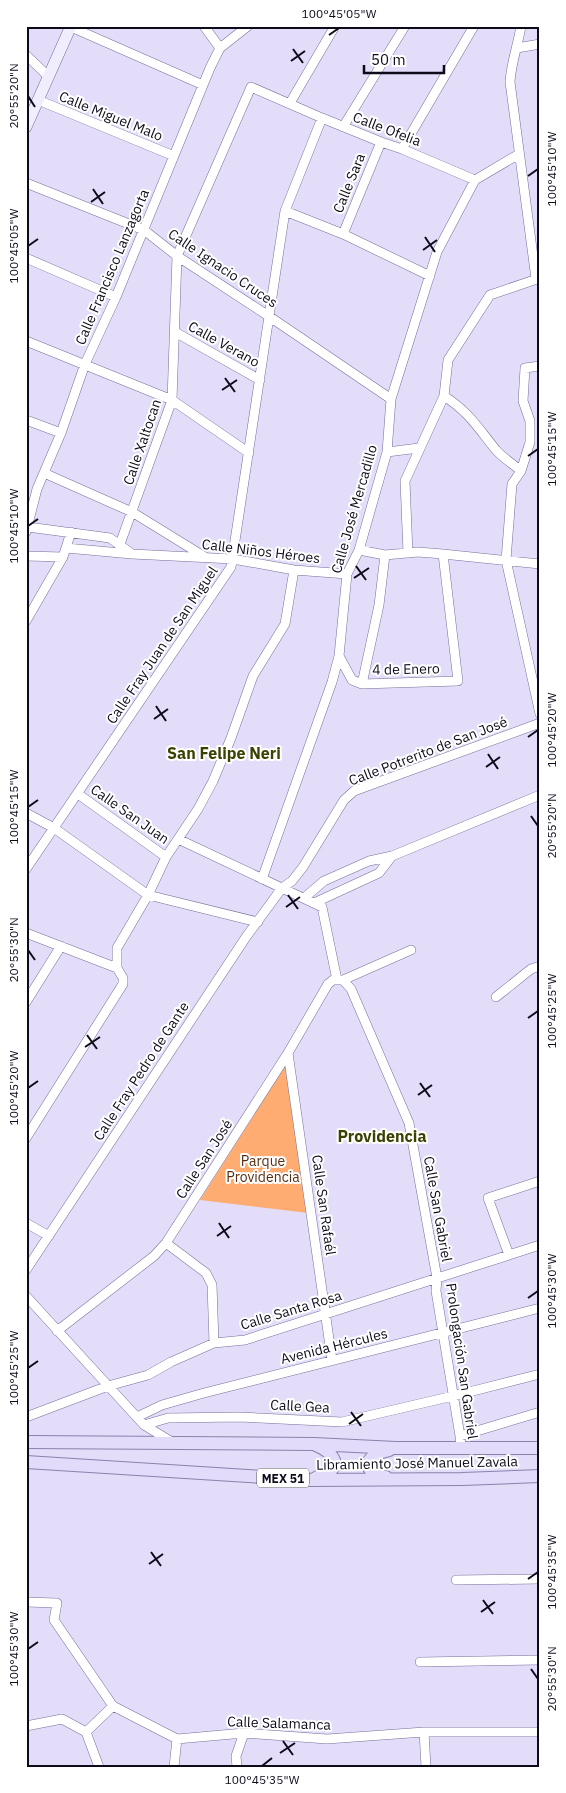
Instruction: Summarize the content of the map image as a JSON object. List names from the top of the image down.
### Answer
{
  "streets": {
    "main road": ["Libramiento José Manuel Zavala", "MEX 51"],
    "street": [
      "Calle Miguel Malo",
      "Calle Ofelia",
      "Calle Sara",
      "Calle Francisco Lanzagorta",
      "Calle Ignacio Cruces",
      "Calle Verano",
      "Calle Xaltocan",
      "Calle José Mercadillo",
      "Calle Niños Héroes",
      "Calle Fray Juan de San Miguel",
      "4 de Enero",
      "Calle Potrerito de San José",
      "Calle San Juan",
      "Calle Fray Pedro de Gante",
      "Calle San José",
      "Calle San Rafaél",
      "Calle San Gabriel",
      "Calle Santa Rosa",
      "Avenida Hércules",
      "Prolongación San Gabriel",
      "Calle Gea",
      "Calle Salamanca"
    ]
  },
  "crossings": [
    ["Calle Miguel Malo", "Calle Francisco Lanzagorta"],
    ["Calle Ofelia", "Calle Sara"],
    ["Calle Ofelia", "Calle Ignacio Cruces"],
    ["Calle Ofelia", "Calle Xaltocan"],
    ["Calle Ofelia", "Calle José Mercadillo"],
    ["Calle Ofelia", "Calle Fray Juan de San Miguel"],
    ["Calle Francisco Lanzagorta", "Calle Ignacio Cruces"],
    ["Calle Ignacio Cruces", "Calle Xaltocan"],
    ["Calle Ignacio Cruces", "Calle José Mercadillo"],
    ["Calle Ignacio Cruces", "Calle Fray Juan de San Miguel"],
    ["Calle Verano", "Calle Xaltocan"],
    ["Calle Verano", "Calle Fray Juan de San Miguel"],
    ["Calle José Mercadillo", "Calle Niños Héroes"],
    ["Calle José Mercadillo", "4 de Enero"],
    ["Calle Niños Héroes", "Calle Fray Juan de San Miguel"],
    ["Calle Fray Juan de San Miguel", "Calle San Juan"],
    ["Calle Potrerito de San José", "Calle Fray Pedro de Gante"],
    ["Calle San José", "Calle San Rafaél"],
    ["Calle San José", "Calle San Gabriel"],
    ["Calle San Rafaél", "Calle Santa Rosa"],
    ["Calle San Rafaél", "Avenida Hércules"],
    ["Calle San Gabriel", "Calle Santa Rosa"],
    ["Calle San Gabriel", "Prolongación San Gabriel"],
    ["Calle Santa Rosa", "Prolongación San Gabriel"],
    ["Avenida Hércules", "Prolongación San Gabriel"],
    ["Prolongación San Gabriel", "Calle Gea"],
    ["Prolongación San Gabriel", "Libramiento José Manuel Zavala"]
  ],
  "districts": ["San Felipe Neri", "Providencia"],
  "parks": ["Parque Providencia"],
  "scale_bar": "50 m",
  "coordinates": [
    "100°45'05\"W",
    "20°55'20\"N",
    "100°45'10\"W",
    "100°45'15\"W",
    "100°45'20\"W",
    "20°55'30\"N",
    "100°45'25\"W",
    "100°45'30\"W",
    "100°45'35\"W"
  ]
}
